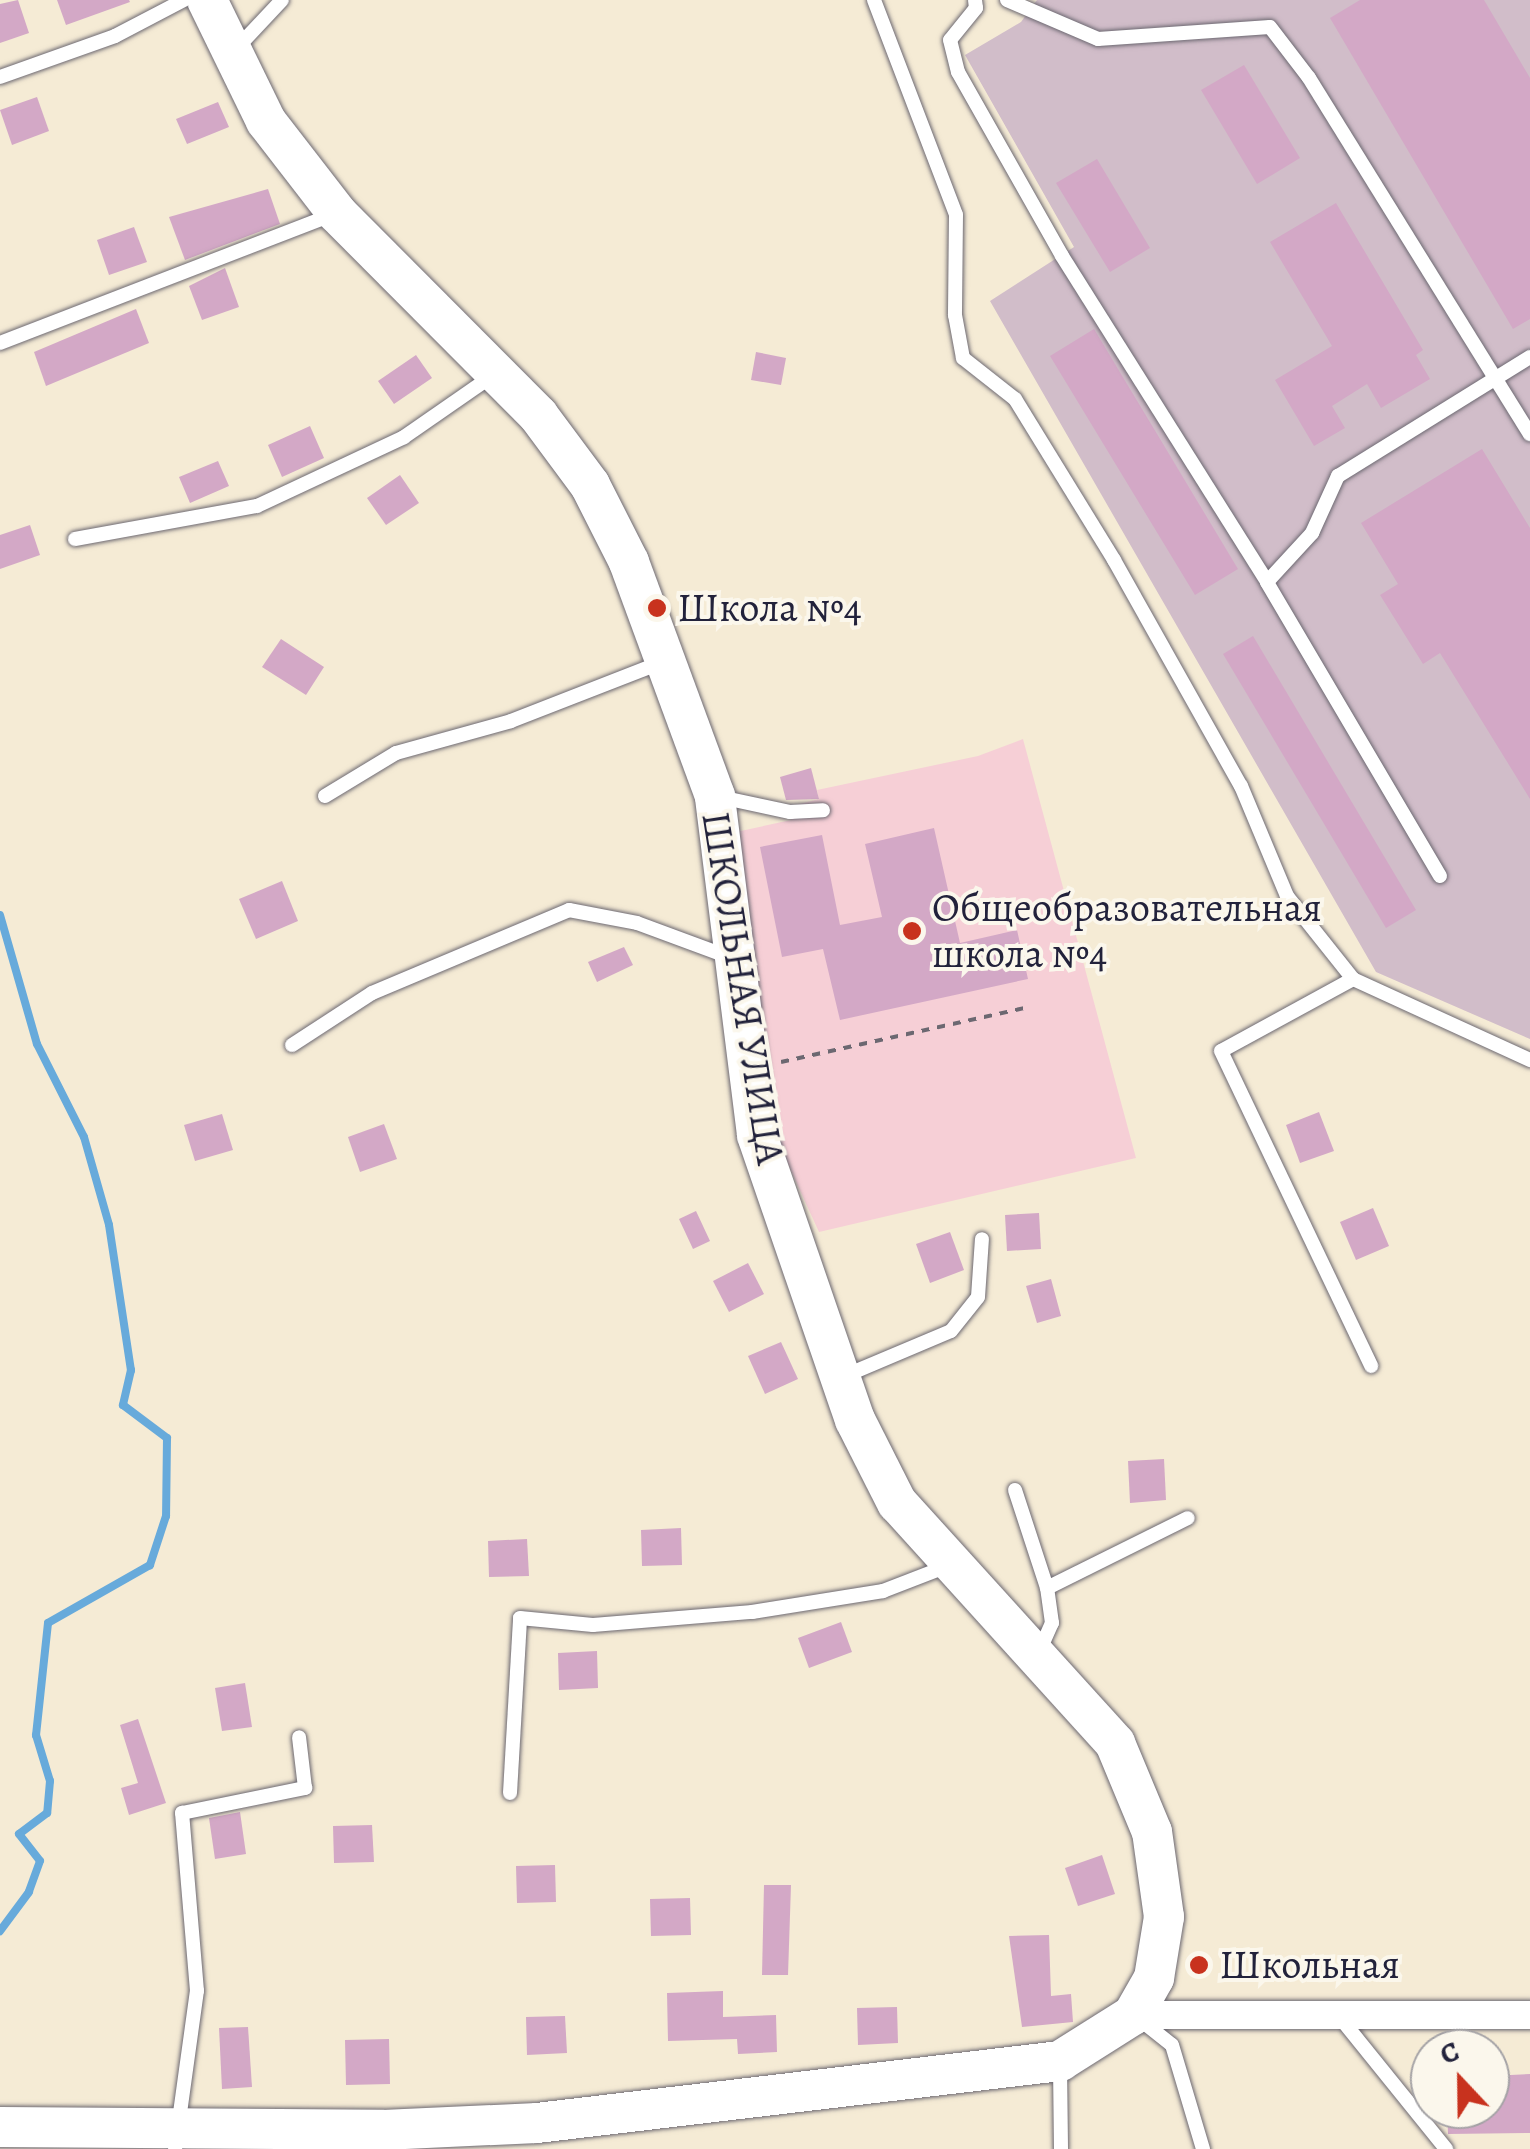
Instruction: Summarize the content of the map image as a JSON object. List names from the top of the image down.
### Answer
{
  "streets": {
    "street": ["ШКОЛЬНАЯ УЛИЦА"]
  },
  "places": ["Школа №4", "Общеобразовательная школа №4", "Школьная"],
  "north": "top"
}
